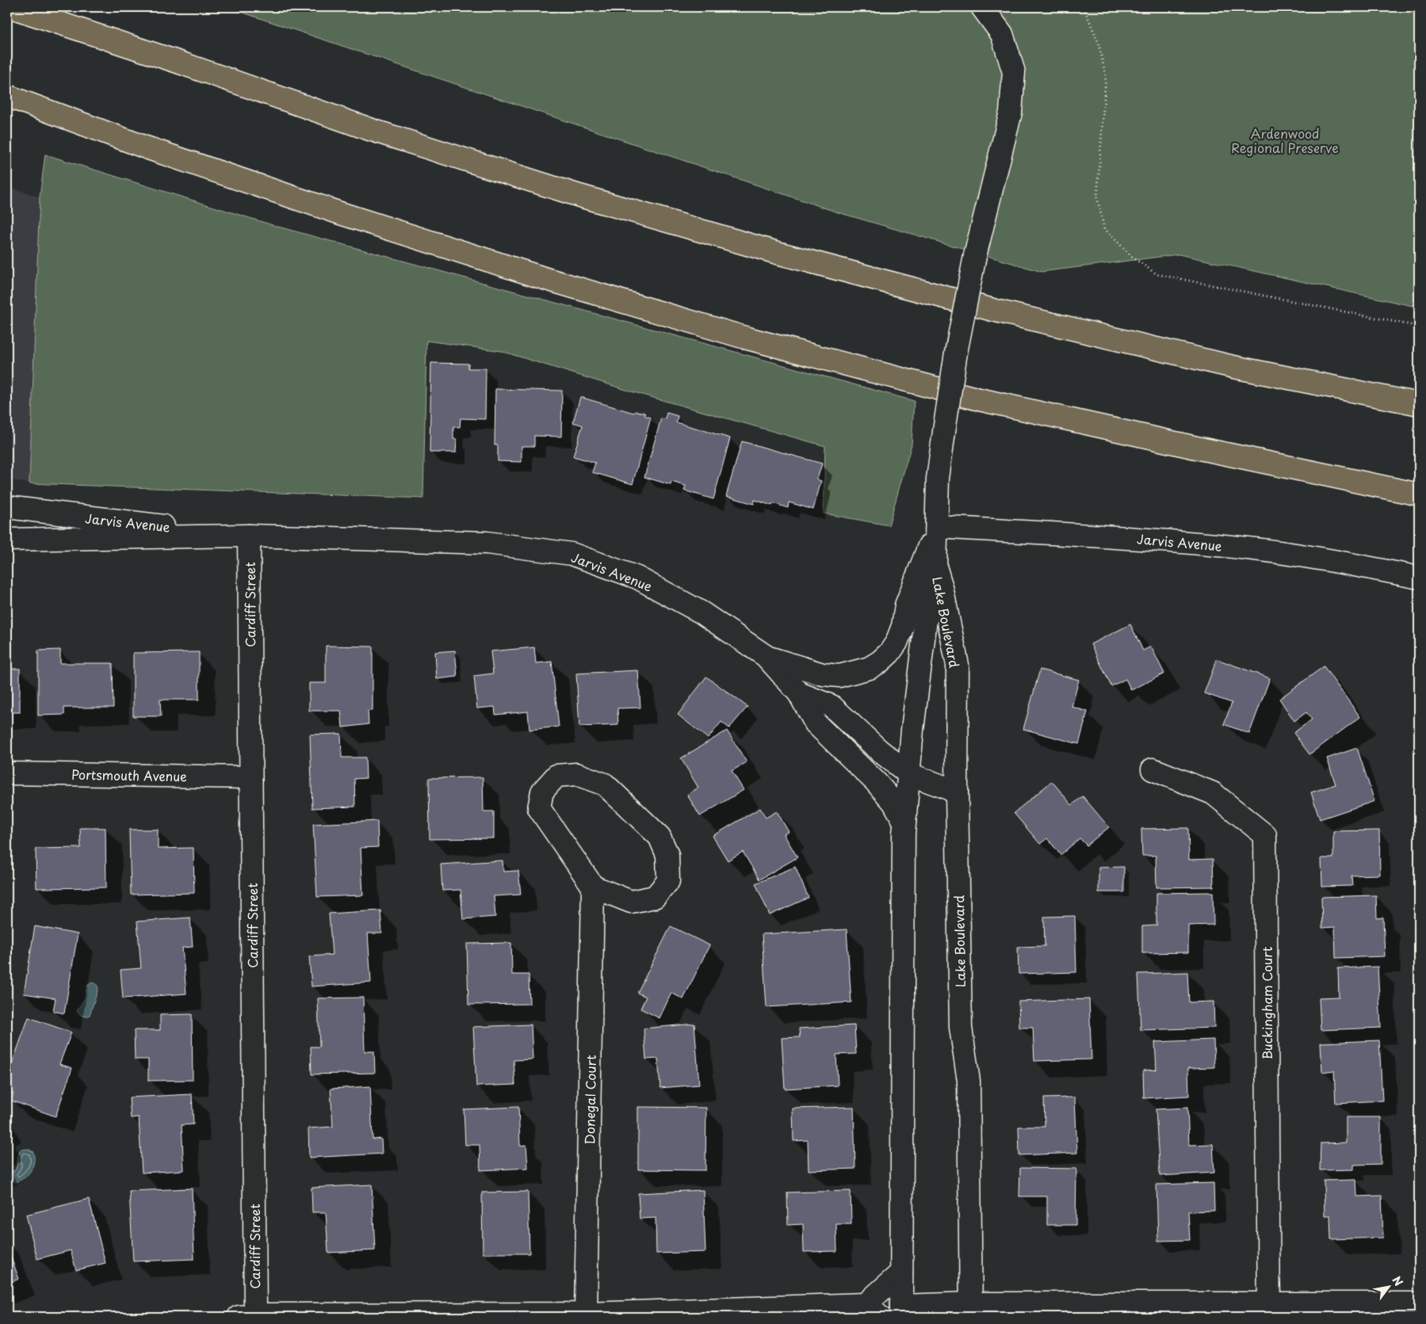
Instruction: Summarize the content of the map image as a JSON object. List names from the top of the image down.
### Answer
{
  "streets": {
    "street": [
      "Jarvis Avenue",
      "Cardiff Street",
      "Lake Boulevard",
      "Portsmouth Avenue",
      "Buckingham Court",
      "Donegal Court"
    ]
  },
  "crossings": [
    ["Jarvis Avenue", "Cardiff Street"],
    ["Jarvis Avenue", "Lake Boulevard"],
    ["Cardiff Street", "Portsmouth Avenue"]
  ],
  "parks": ["Ardenwood Regional Preserve"],
  "north": "top right"
}
